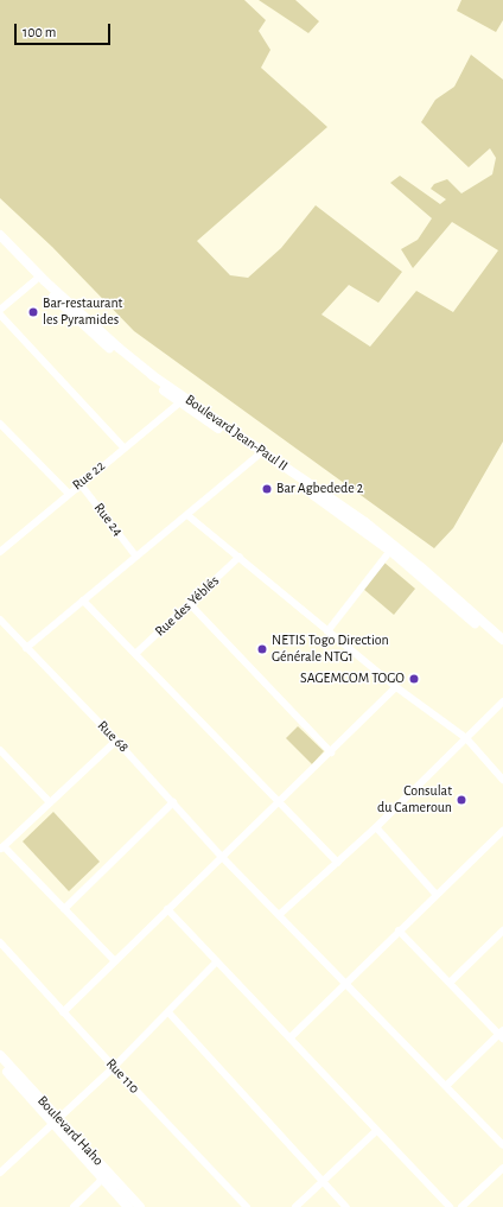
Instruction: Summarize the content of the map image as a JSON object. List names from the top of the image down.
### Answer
{
  "streets": {
    "main road": ["Boulevard Jean-Paul II", "Boulevard Haho"],
    "street": [
      "Rue 22",
      "Rue 24",
      "Rue des Yéblés",
      "Rue 68",
      "Rue 110"
    ]
  },
  "crossings": [
    ["Boulevard Jean-Paul II", "Rue 22"],
    ["Rue 22", "Rue 24"]
  ],
  "places": [
    "Bar-restaurant les Pyramides",
    "Bar Agbedede 2",
    "NETIS Togo Direction Générale NTG1",
    "SAGEMCOM TOGO",
    "Consulat du Cameroun"
  ],
  "scale_bar": "100 m"
}
